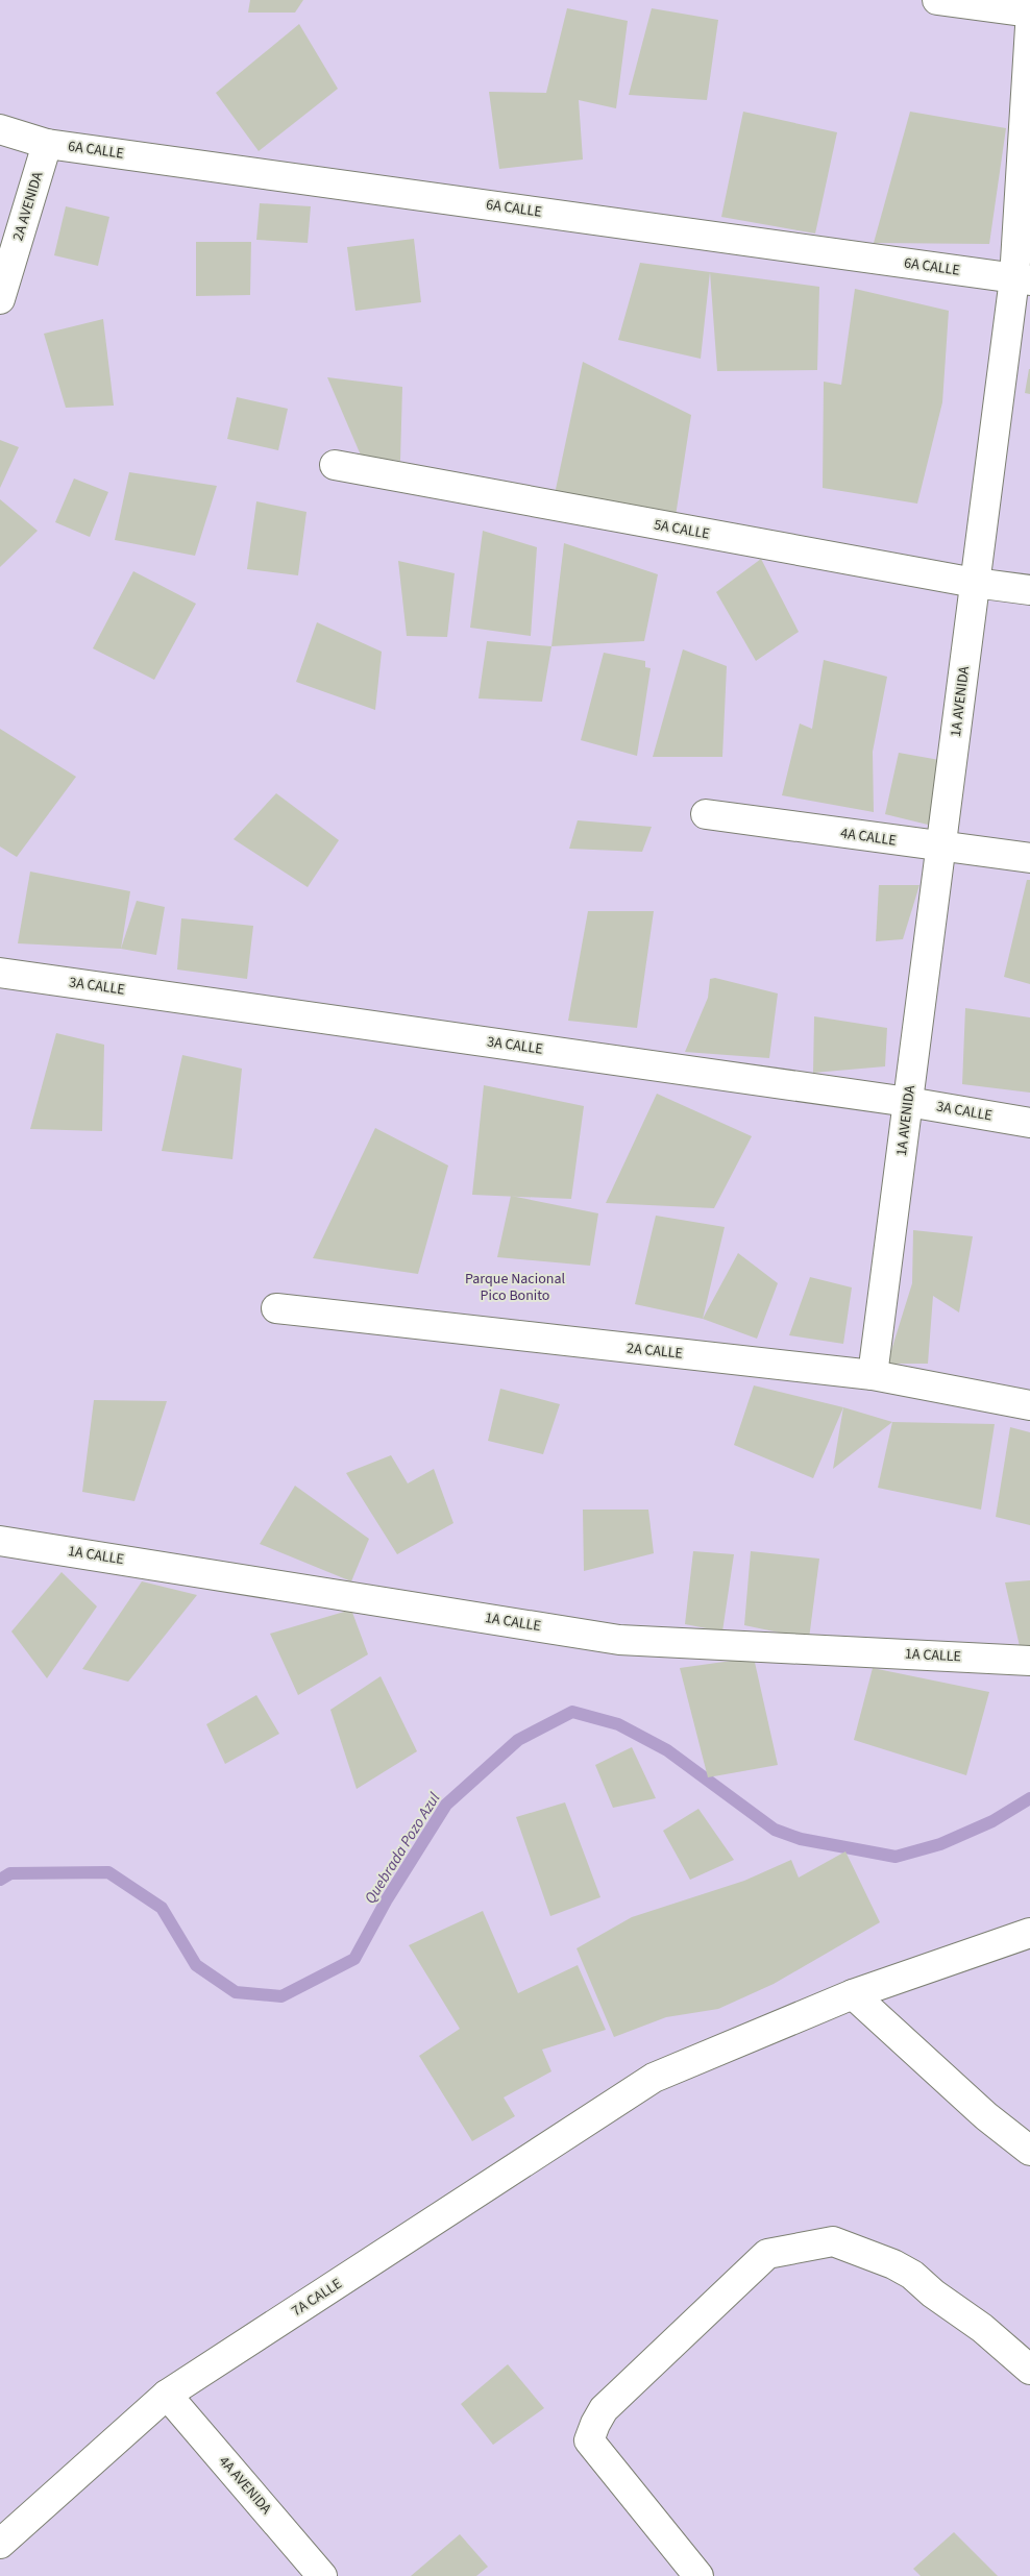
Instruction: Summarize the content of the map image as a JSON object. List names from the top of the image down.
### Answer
{
  "streets": {
    "street": [
      "6A CALLE",
      "2A AVENIDA",
      "5A CALLE",
      "1A AVENIDA",
      "4A CALLE",
      "3A CALLE",
      "2A CALLE",
      "1A CALLE",
      "7A CALLE",
      "4A AVENIDA"
    ]
  },
  "crossings": [
    ["6A CALLE", "2A AVENIDA"],
    ["6A CALLE", "1A AVENIDA"],
    ["5A CALLE", "1A AVENIDA"],
    ["1A AVENIDA", "4A CALLE"],
    ["1A AVENIDA", "3A CALLE"],
    ["1A AVENIDA", "2A CALLE"],
    ["7A CALLE", "4A AVENIDA"]
  ],
  "water": ["Quebrada Pozo Azul"],
  "parks": ["Parque Nacional Pico Bonito"]
}
